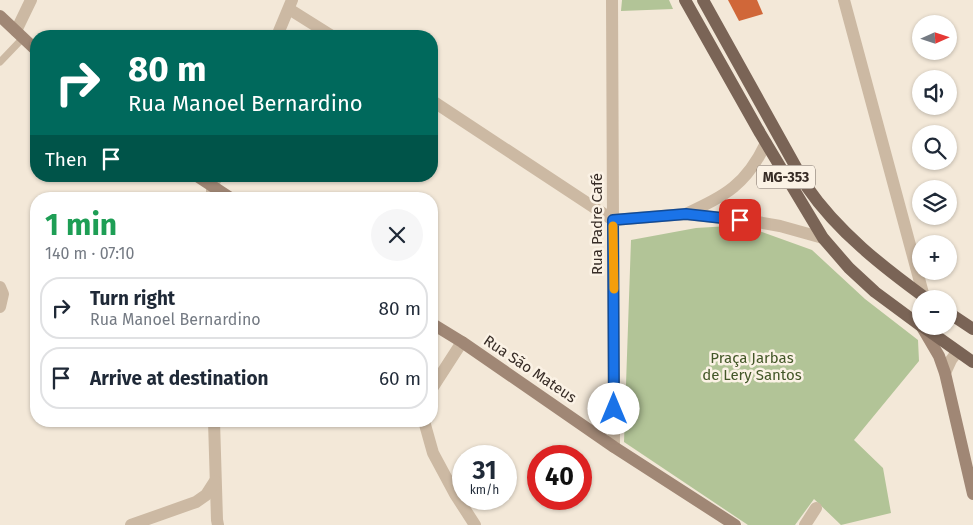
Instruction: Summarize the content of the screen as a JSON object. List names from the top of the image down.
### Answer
{
  "streets": {
    "main road": ["MG-353", "Rua São Mateus"],
    "street": ["Rua Padre Café"]
  },
  "crossings": [
    ["Rua Padre Café", "Rua São Mateus"]
  ],
  "parks": ["Praça Jarbas de Lery Santos"],
  "north": "right",
  "page": {
    "map_buttons": ["+", "−"],
    "turn": ["80 m", "Rua Manoel Bernardino"],
    "then": "Then",
    "heading": ["1 min", "140 m · 07:10"],
    "list": [
      {
        "name": "Turn right",
        "note": "Rua Manoel Bernardino",
        "value": "80 m"
      },
      {
        "name": "Arrive at destination",
        "value": "60 m"
      }
    ],
    "speed": "31 km/h",
    "limit": "40"
  }
}
